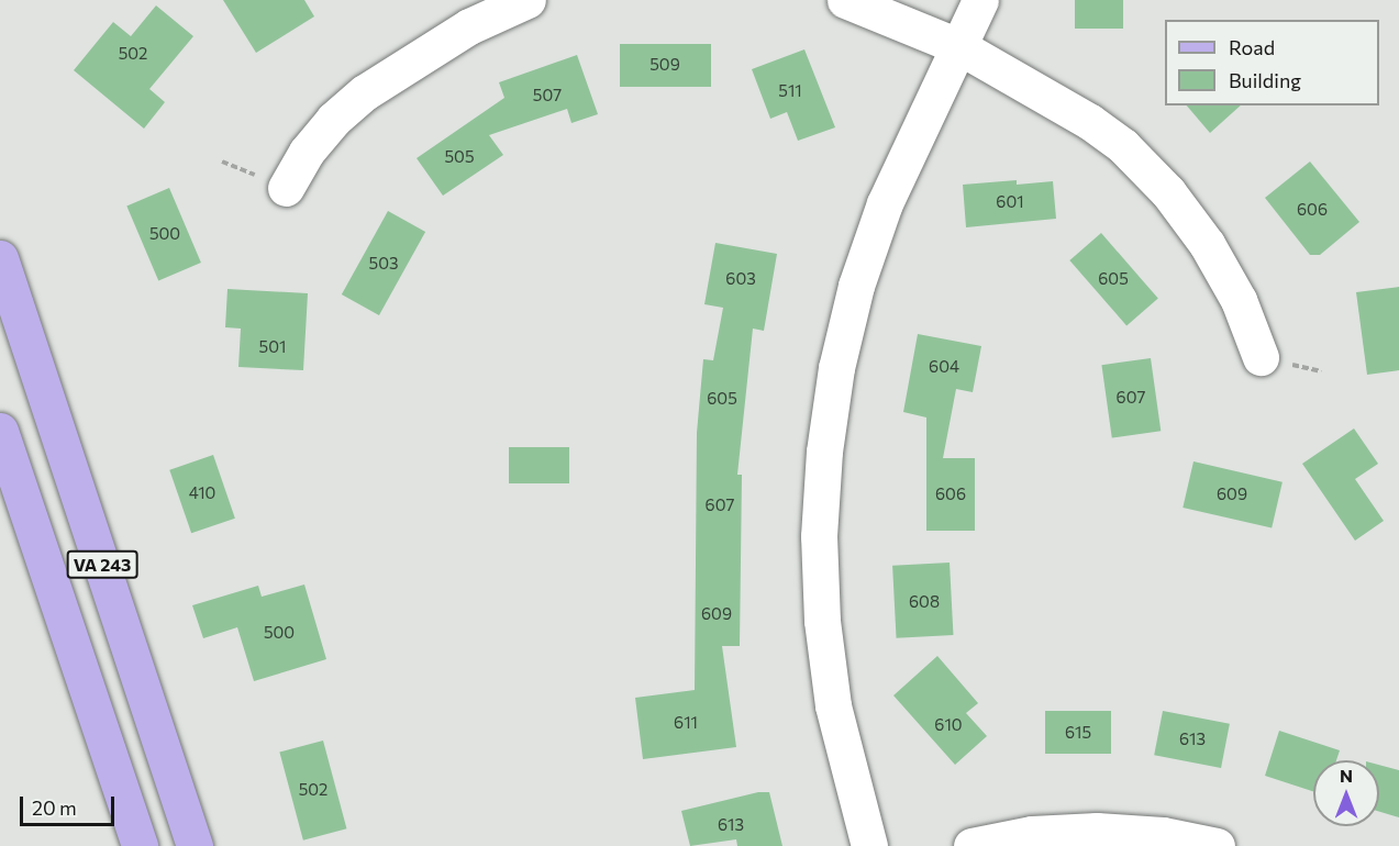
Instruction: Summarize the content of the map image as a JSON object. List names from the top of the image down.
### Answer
{
  "streets": {
    "main road": ["VA 243"]
  },
  "house_numbers": [
    "502",
    "509",
    "511",
    "507",
    "505",
    "601",
    "606",
    "500",
    "503",
    "603",
    "605",
    "501",
    "604",
    "607",
    "605",
    "410",
    "606",
    "609",
    "607",
    "608",
    "609",
    "500",
    "611",
    "610",
    "615",
    "613",
    "502",
    "613"
  ],
  "legend": ["Road", "Building"],
  "scale_bar": "20 m",
  "north": "top"
}
